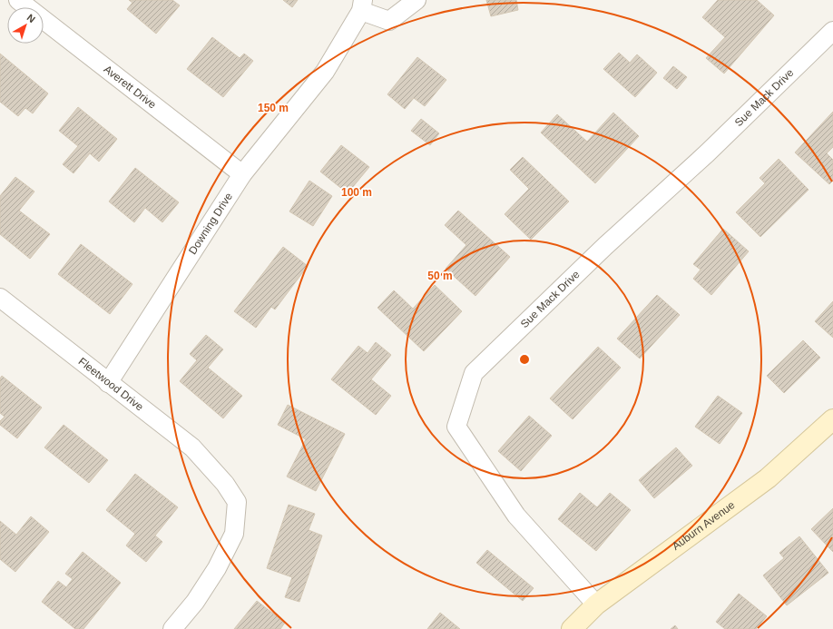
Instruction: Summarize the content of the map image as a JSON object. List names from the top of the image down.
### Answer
{
  "streets": {
    "street": [
      "Averett Drive",
      "Sue Mack Drive",
      "Downing Drive",
      "Fleetwood Drive",
      "Auburn Avenue"
    ]
  },
  "crossings": [
    ["Averett Drive", "Downing Drive"],
    ["Sue Mack Drive", "Auburn Avenue"],
    ["Downing Drive", "Fleetwood Drive"]
  ],
  "north": "top right",
  "rings": ["150 m", "100 m", "50 m"]
}
